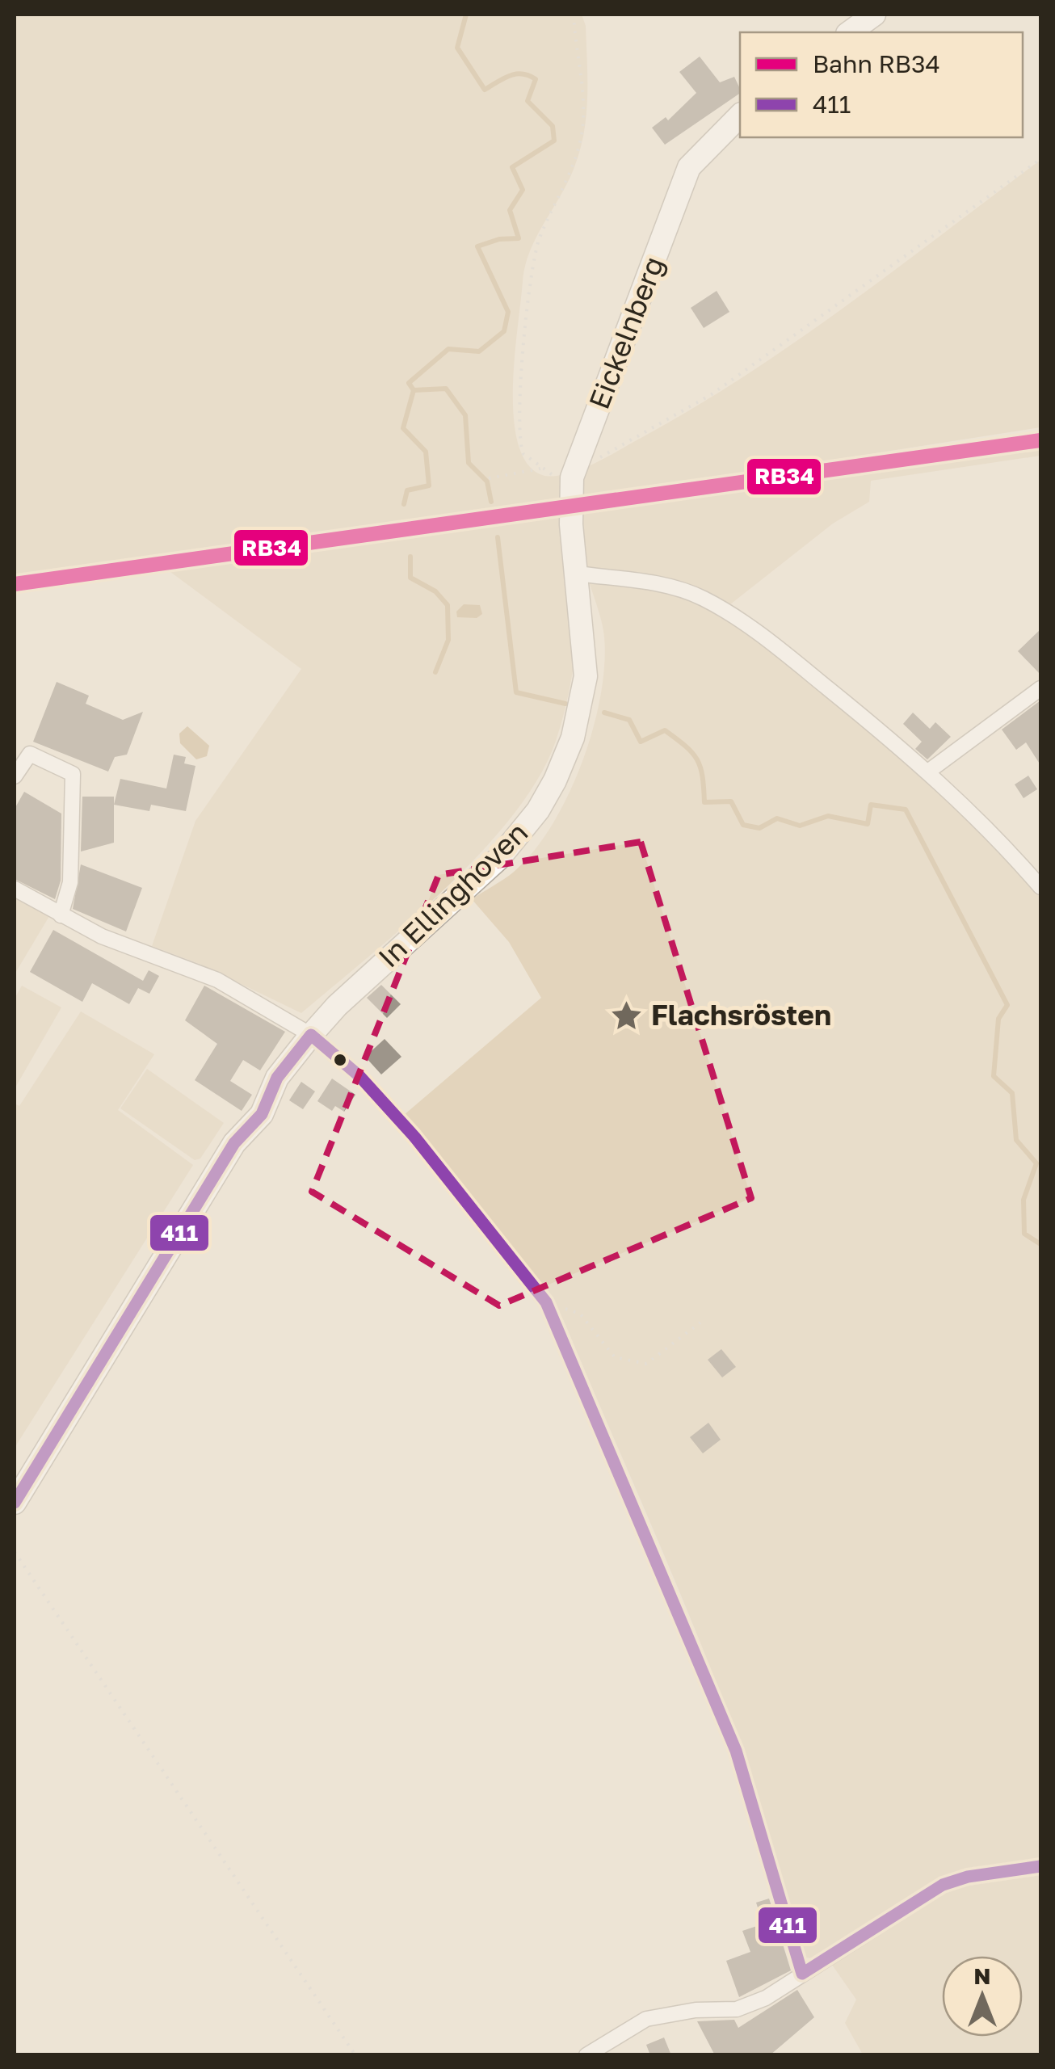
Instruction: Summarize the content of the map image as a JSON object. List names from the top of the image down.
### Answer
{
  "streets": {
    "street": ["Eickelnberg", "In Ellinghoven"]
  },
  "crossings": [
    ["Eickelnberg", "In Ellinghoven"]
  ],
  "places": {
    "place": ["Flachsrösten"]
  },
  "lines": ["rail line RB34", "transit line 411"],
  "legend": ["Bahn RB34", "411"],
  "north": "top"
}
